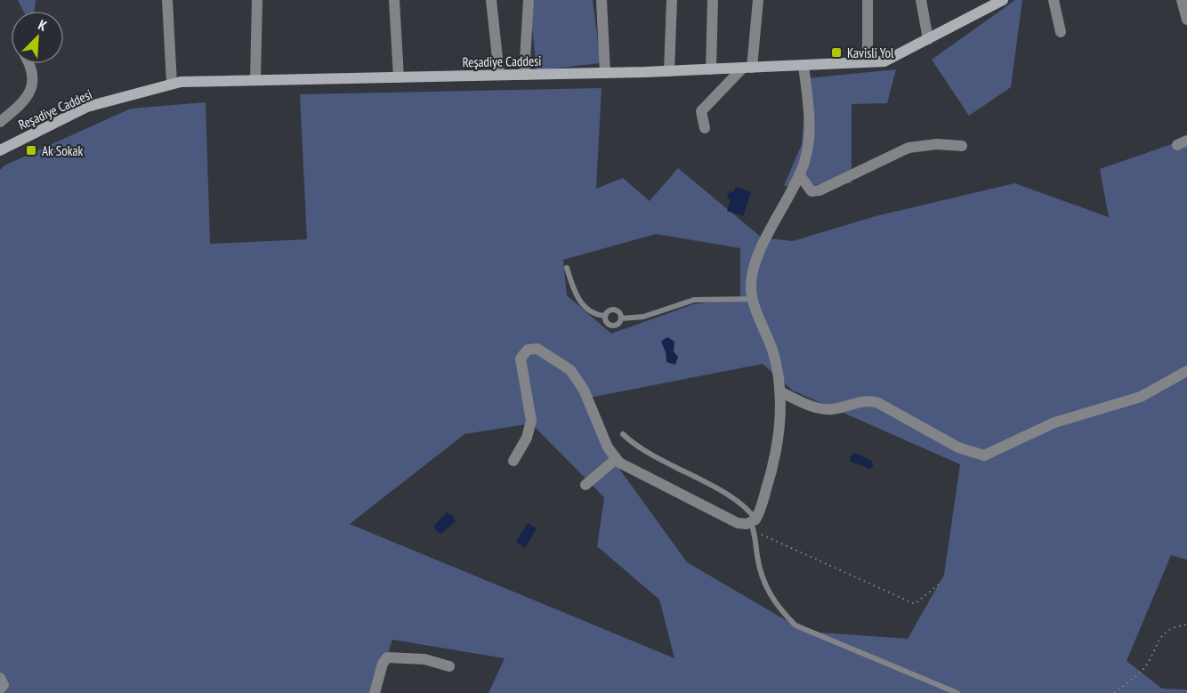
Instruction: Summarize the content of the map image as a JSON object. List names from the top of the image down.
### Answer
{
  "streets": {
    "street": ["Reşadiye Caddesi"]
  },
  "places": {
    "transit": ["Kavisli Yol", "Ak Sokak"]
  },
  "north": "top right"
}
